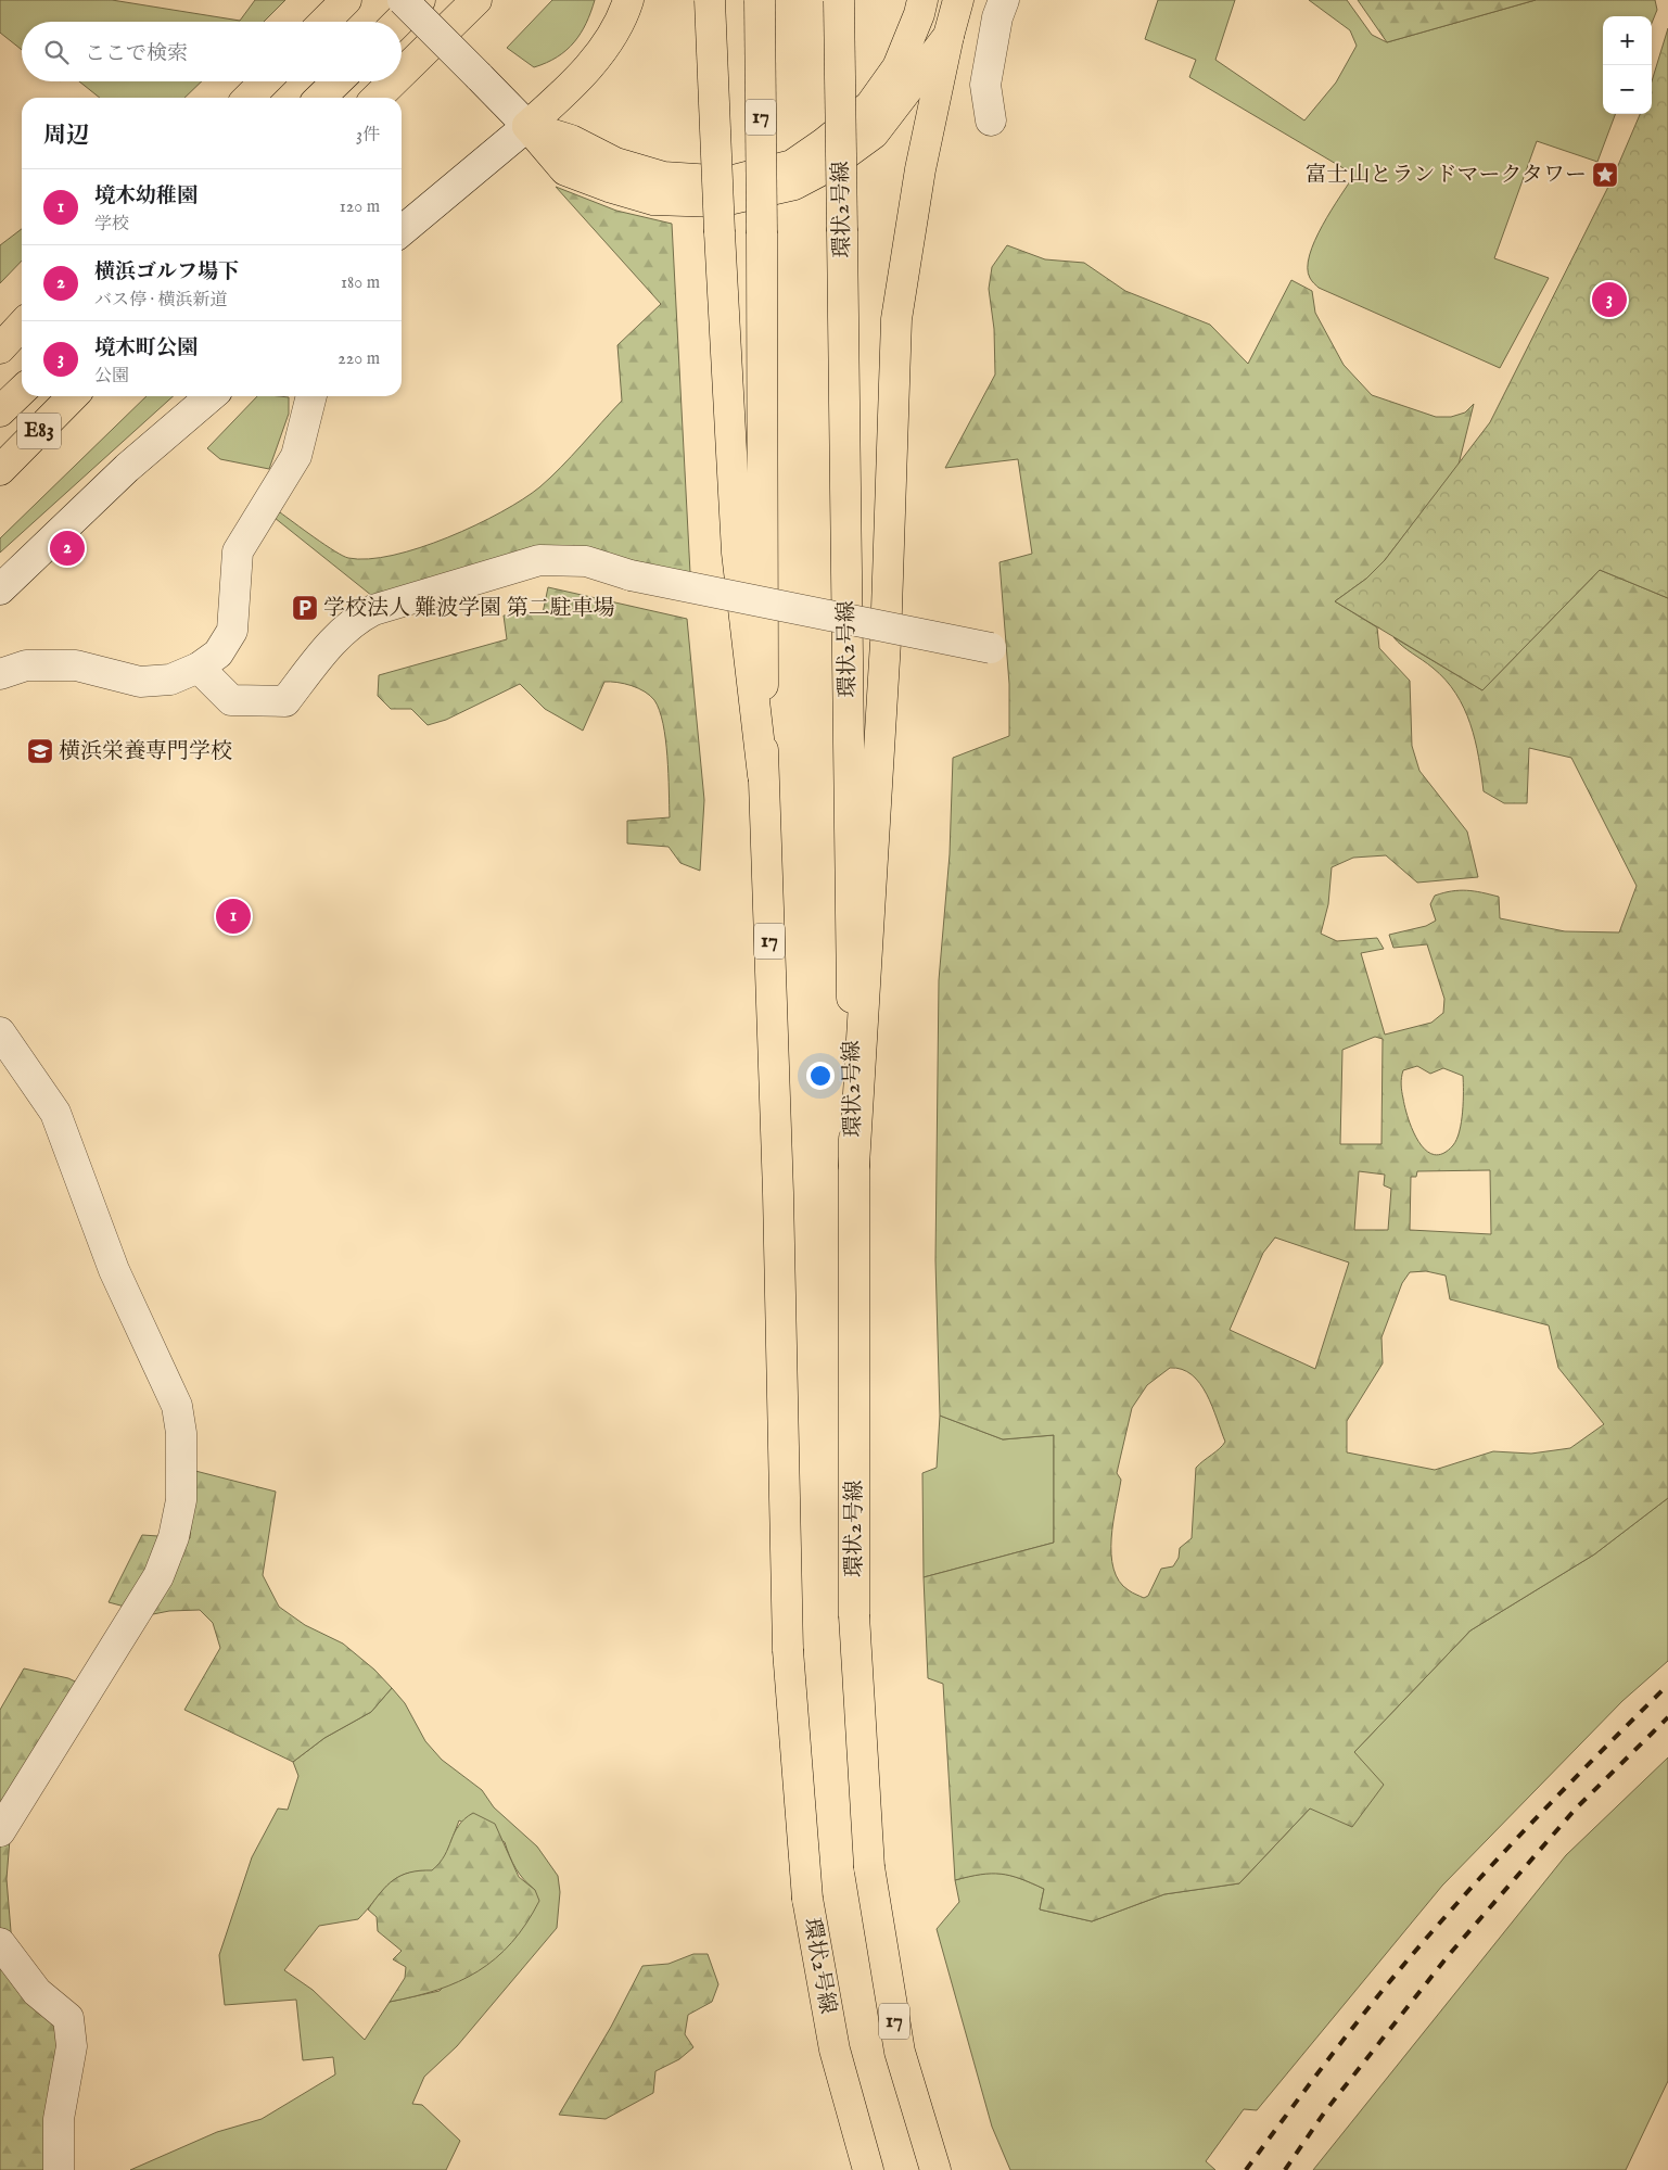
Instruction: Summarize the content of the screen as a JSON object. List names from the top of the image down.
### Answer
{
  "streets": {
    "main road": ["17", "環状2号線", "E83"]
  },
  "places": {
    "place": ["富士山とランドマークタワー"],
    "parking": ["学校法人 難波学園 第二駐車場"],
    "school or university": ["横浜栄養専門学校"]
  },
  "page": {
    "map_buttons": ["+", "−"],
    "search": "ここで検索",
    "heading": ["周辺", "3件"],
    "list": [
      {
        "mark": "1",
        "name": "境木幼稚園",
        "note": "学校",
        "value": "120 m"
      },
      {
        "mark": "2",
        "name": "横浜ゴルフ場下",
        "note": "バス停 · 横浜新道",
        "value": "180 m"
      },
      {
        "mark": "3",
        "name": "境木町公園",
        "note": "公園",
        "value": "220 m"
      }
    ],
    "pins": ["3", "2", "1"]
  }
}
